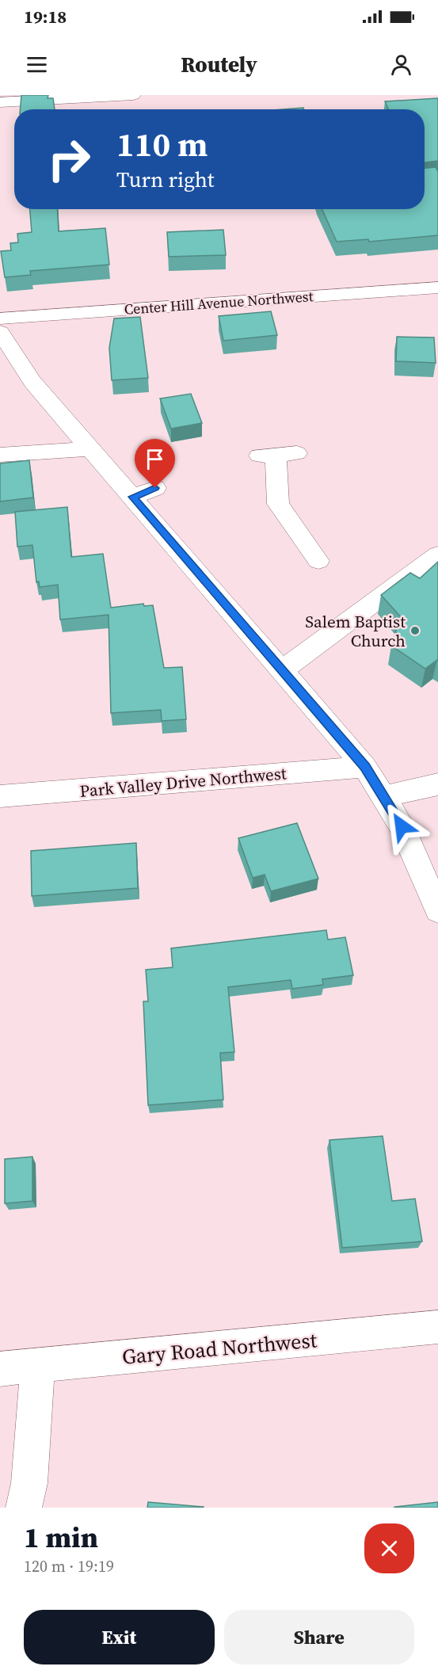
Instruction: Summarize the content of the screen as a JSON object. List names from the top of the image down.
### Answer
{
  "streets": {
    "street": ["Center Hill Avenue Northwest", "Park Valley Drive Northwest", "Gary Road Northwest"]
  },
  "places": ["Salem Baptist Church"],
  "page": {
    "status": "19:18",
    "header": "Routely",
    "turn": ["110 m", "Turn right"],
    "heading": ["1 min", "120 m · 19:19"],
    "buttons": ["Exit", "Share"]
  }
}
